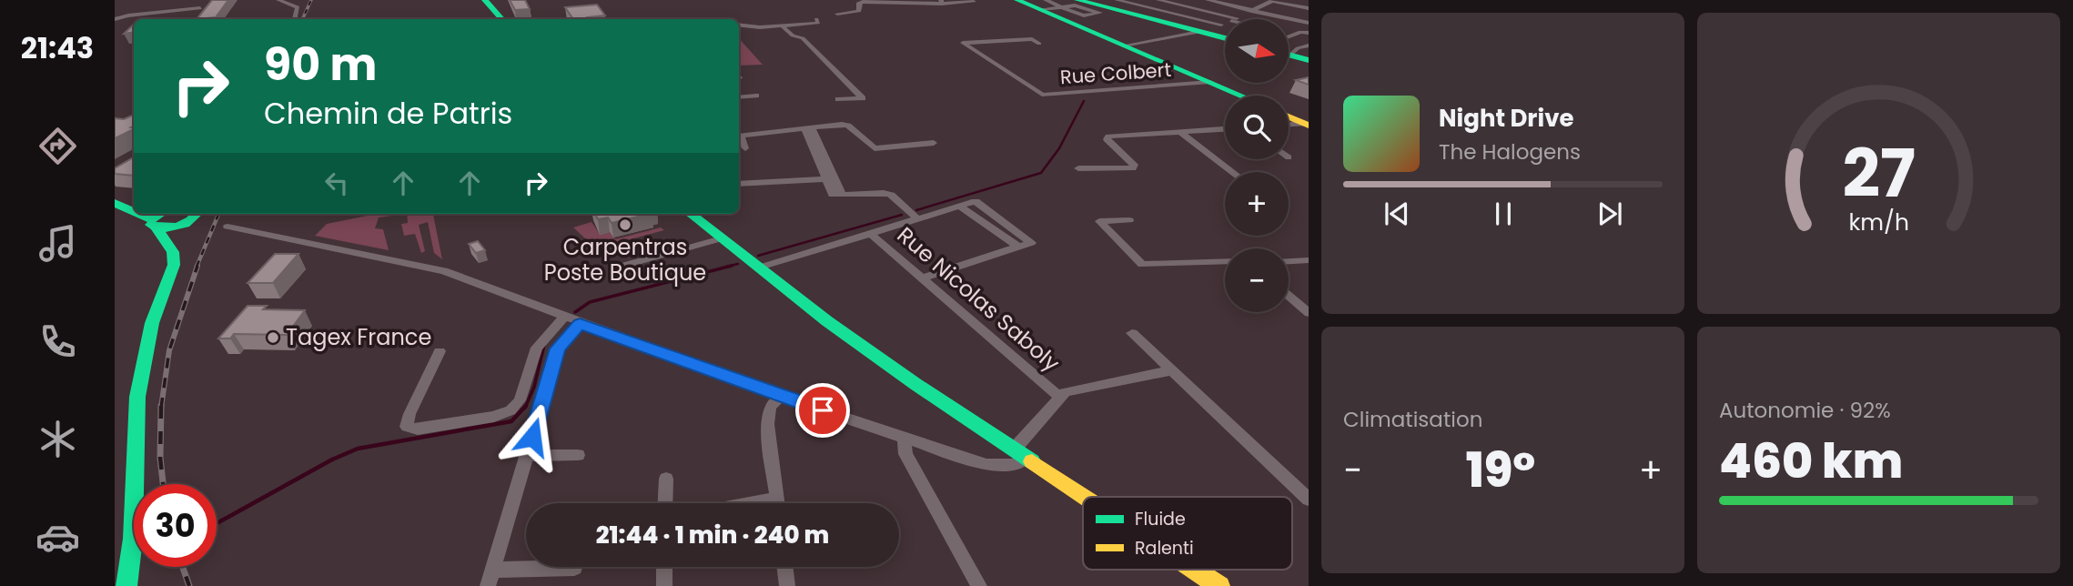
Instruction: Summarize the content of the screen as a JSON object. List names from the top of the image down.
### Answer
{
  "streets": {
    "street": ["Rue Colbert", "Rue Nicolas Saboly"]
  },
  "places": ["Carpentras Poste Boutique", "Tagex France"],
  "legend": ["Fluide", "Ralenti"],
  "north": "right",
  "page": {
    "tabs": "21:43",
    "map_buttons": ["+", "−"],
    "turn": ["90 m", "Chemin de Patris"],
    "song": ["Night Drive", "The Halogens"],
    "tile": [
      "Climatisation",
      ["Autonomie · 92%", "460 km"]
    ],
    "heat": ["−", "19°", "+"],
    "limit": "30",
    "trip": "21:44 · 1 min · 240 m",
    "gauge": ["27", "km/h"]
  }
}
